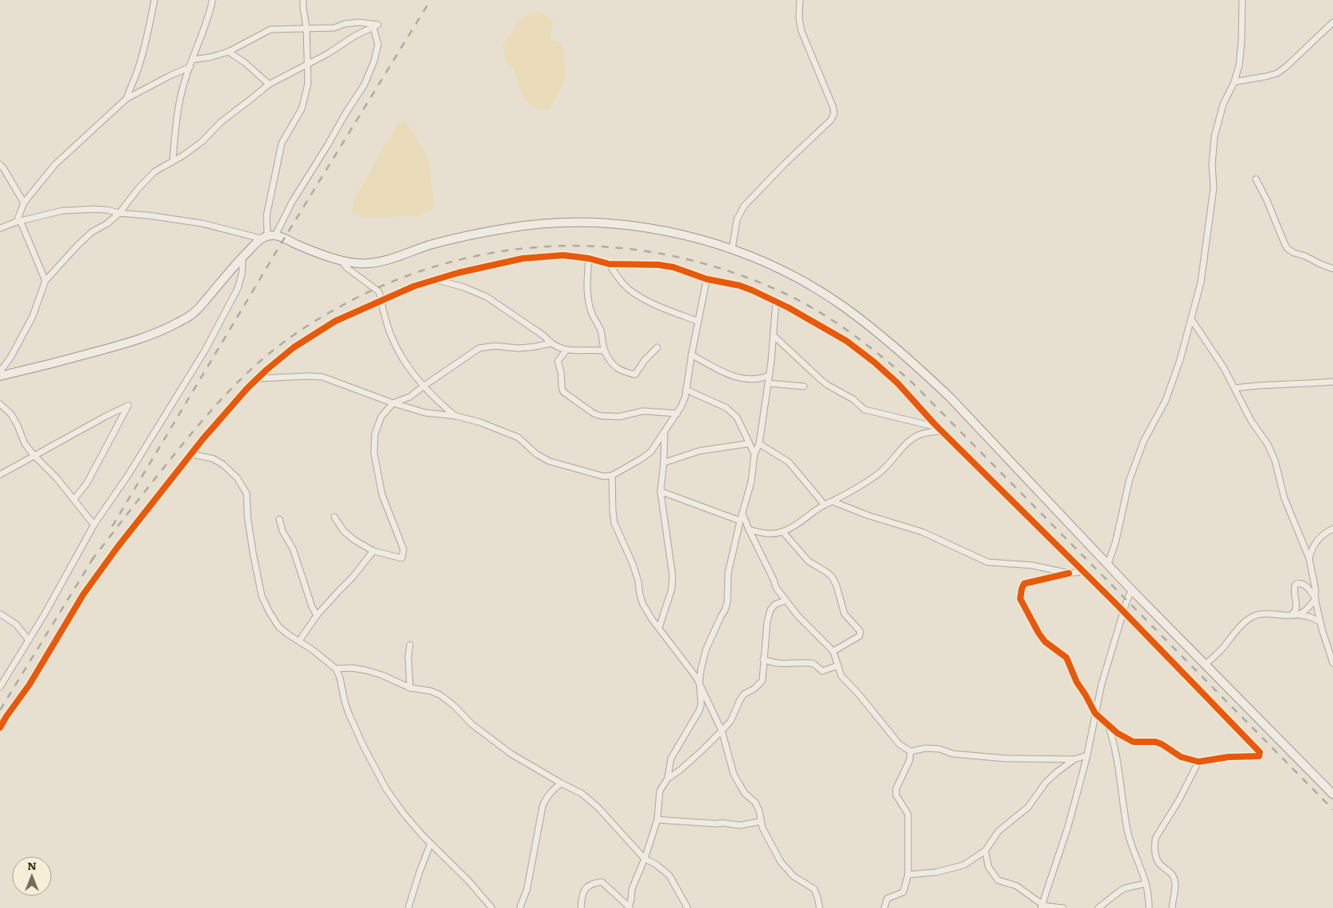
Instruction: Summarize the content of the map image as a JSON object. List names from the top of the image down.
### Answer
{
  "north": "top"
}
